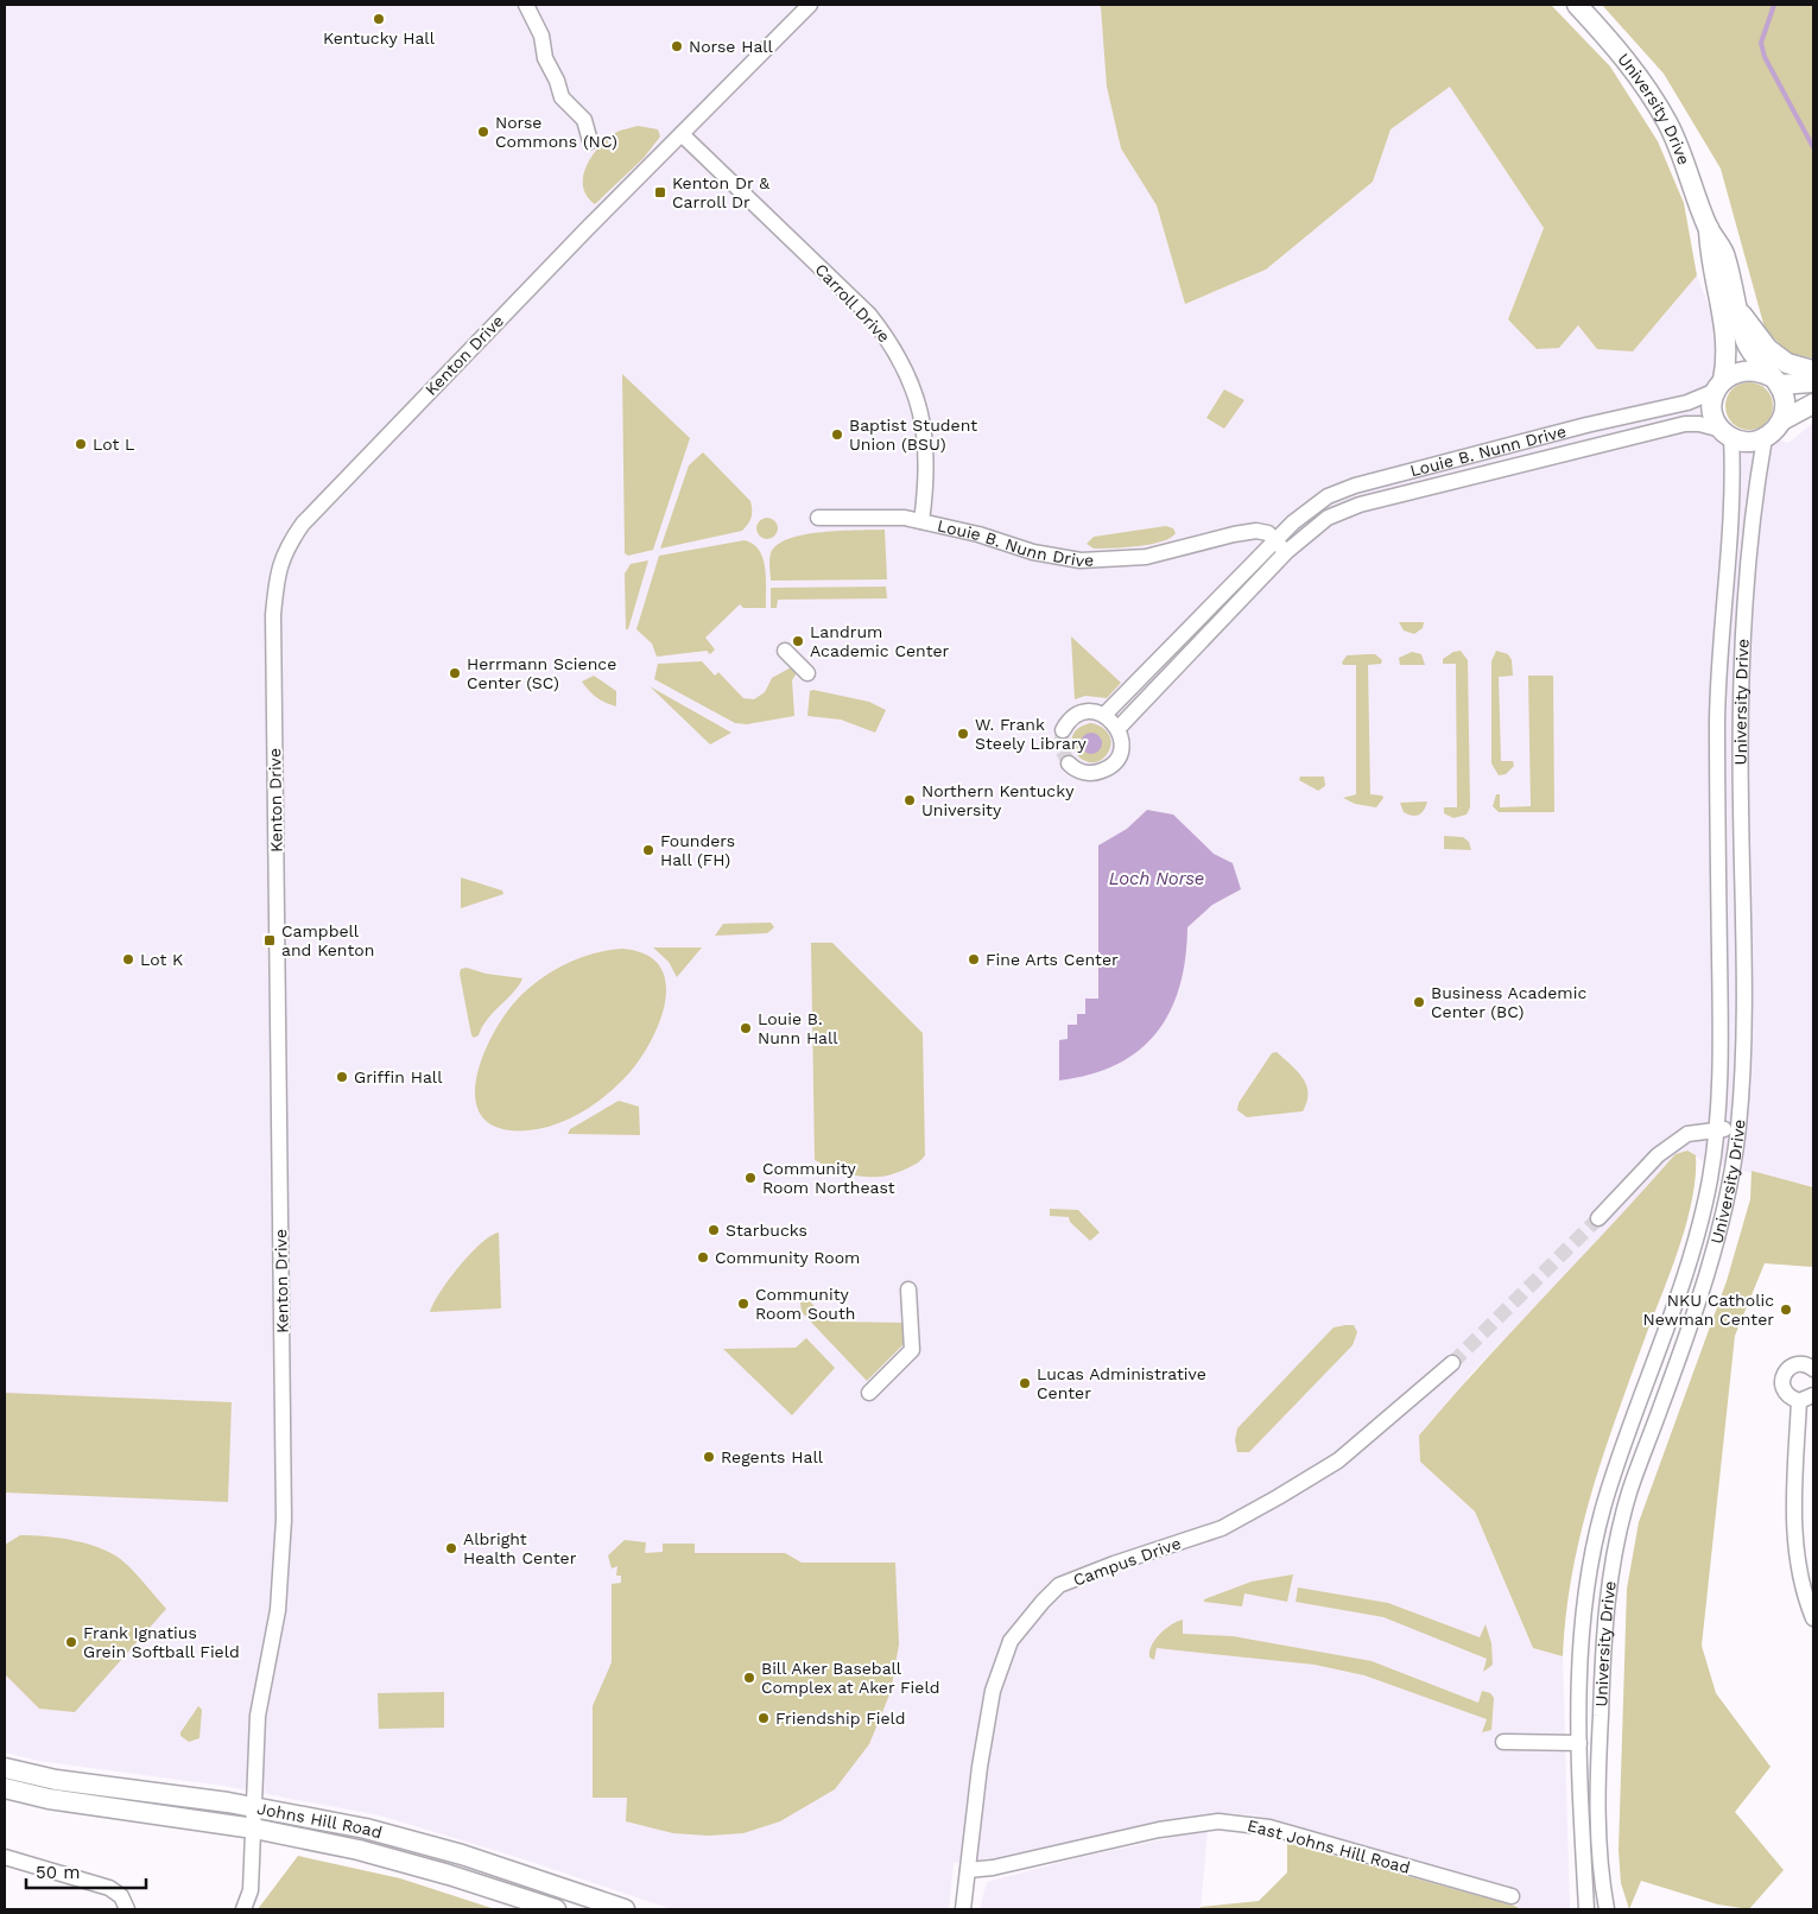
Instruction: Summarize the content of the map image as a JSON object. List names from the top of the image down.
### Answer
{
  "streets": {
    "main road": ["University Drive", "Johns Hill Road"],
    "street": [
      "Carroll Drive",
      "Kenton Drive",
      "Louie B. Nunn Drive",
      "Campus Drive",
      "East Johns Hill Road"
    ]
  },
  "crossings": [
    ["University Drive", "Louie B. Nunn Drive"],
    ["Carroll Drive", "Kenton Drive"],
    ["Carroll Drive", "Louie B. Nunn Drive"],
    ["Kenton Drive", "Johns Hill Road"],
    ["Campus Drive", "East Johns Hill Road"]
  ],
  "water": ["Loch Norse"],
  "places": {
    "other": [
      "Kentucky Hall",
      "Norse Hall",
      "Norse Commons (NC)",
      "Baptist Student Union (BSU)",
      "Lot L",
      "Landrum Academic Center",
      "Herrmann Science Center (SC)",
      "W. Frank Steely Library",
      "Northern Kentucky University",
      "Founders Hall (FH)",
      "Lot K",
      "Fine Arts Center",
      "Business Academic Center (BC)",
      "Louie B. Nunn Hall",
      "Griffin Hall",
      "Community Room Northeast",
      "Starbucks",
      "Community Room",
      "Community Room South",
      "NKU Catholic Newman Center",
      "Lucas Administrative Center",
      "Regents Hall",
      "Albright Health Center",
      "Frank Ignatius Grein Softball Field",
      "Bill Aker Baseball Complex at Aker Field",
      "Friendship Field"
    ],
    "transit": ["Kenton Dr & Carroll Dr", "Campbell and Kenton"]
  },
  "scale_bar": "50 m"
}
